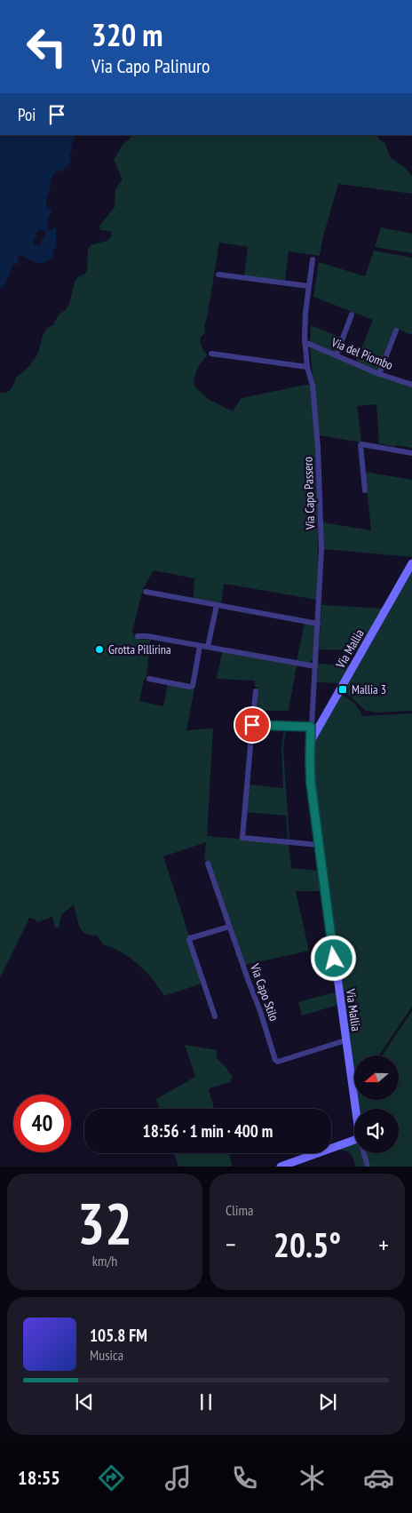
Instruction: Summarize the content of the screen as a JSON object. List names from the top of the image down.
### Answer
{
  "streets": {
    "street": [
      "Via del Piombo",
      "Via Capo Passero",
      "Via Mallia",
      "Via Capo Stilo"
    ]
  },
  "crossings": [
    ["Via del Piombo", "Via Capo Passero"],
    ["Via Capo Passero", "Via Mallia"],
    ["Via Mallia", "Via Capo Stilo"]
  ],
  "places": {
    "other": ["Grotta Pillirina"],
    "transit": ["Mallia 3"]
  },
  "north": "left",
  "page": {
    "turn": ["320 m", "Via Capo Palinuro"],
    "then": "Poi",
    "limit": "40",
    "trip": "18:56 · 1 min · 400 m",
    "tile": [
      ["32", "km/h"],
      "Clima"
    ],
    "heat": ["−", "20.5°", "+"],
    "song": ["105.8 FM", "Musica"],
    "tabs": "18:55"
  }
}
